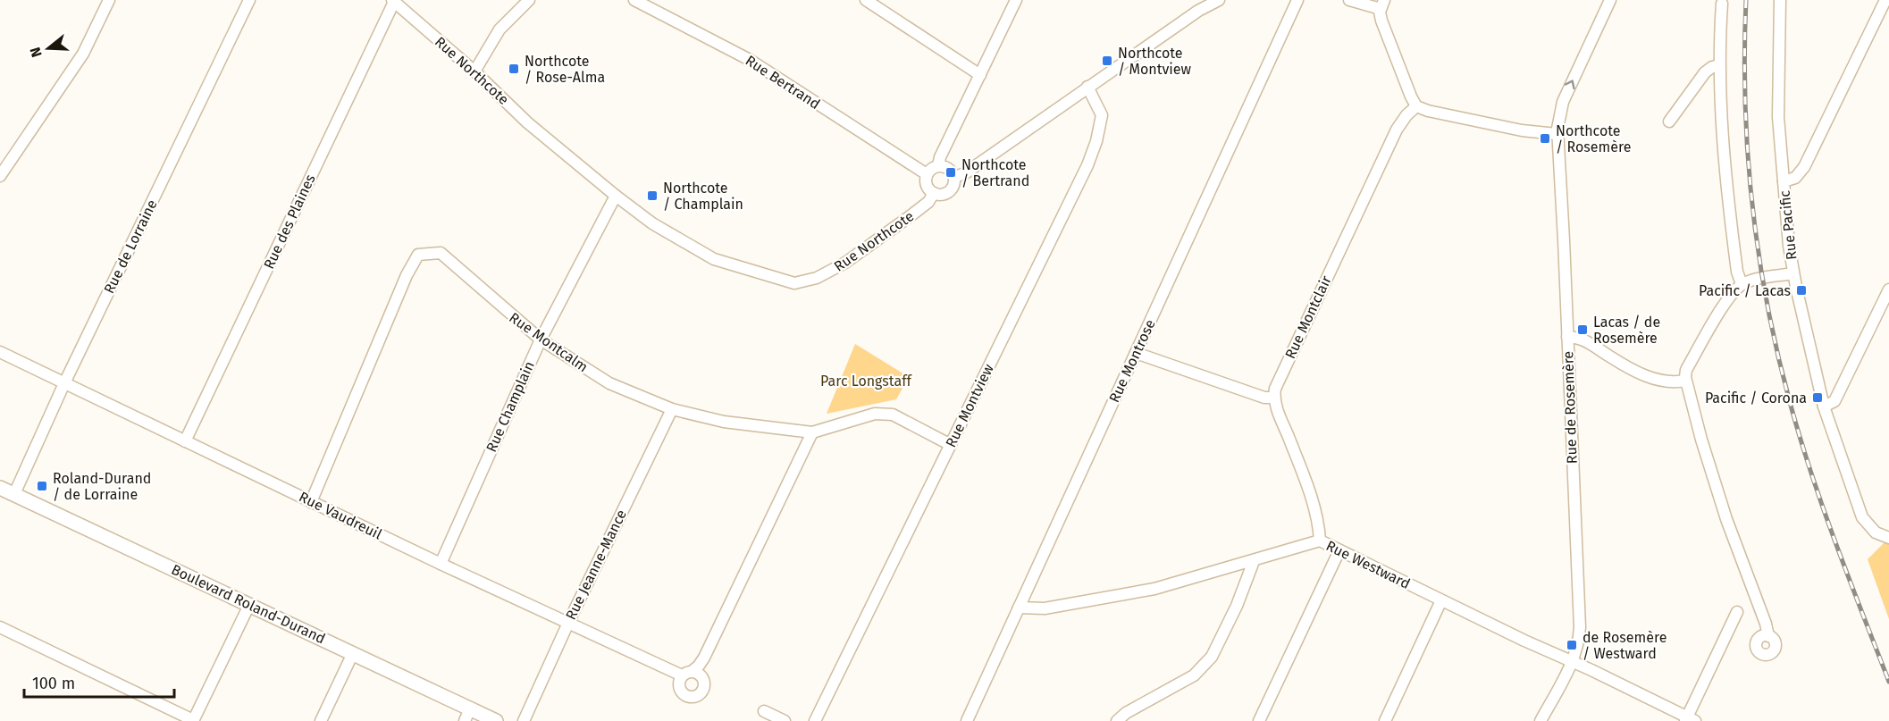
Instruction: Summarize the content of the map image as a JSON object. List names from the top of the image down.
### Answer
{
  "streets": {
    "street": [
      "Rue Northcote",
      "Rue Bertrand",
      "Rue des Plaines",
      "Rue Pacific",
      "Rue de Lorraine",
      "Rue Montclair",
      "Rue Montcalm",
      "Rue Montrose",
      "Rue Montview",
      "Rue Champlain",
      "Rue de Rosemère",
      "Rue Vaudreuil",
      "Rue Jeanne-Mance",
      "Rue Westward",
      "Boulevard Roland-Durand"
    ]
  },
  "crossings": [
    ["Rue Northcote", "Rue Bertrand"],
    ["Rue Northcote", "Rue des Plaines"],
    ["Rue Northcote", "Rue Montview"],
    ["Rue Northcote", "Rue Champlain"],
    ["Rue des Plaines", "Rue Vaudreuil"],
    ["Rue de Lorraine", "Rue Vaudreuil"],
    ["Rue de Lorraine", "Boulevard Roland-Durand"],
    ["Rue Montcalm", "Rue Montview"],
    ["Rue Montcalm", "Rue Champlain"],
    ["Rue Montcalm", "Rue Vaudreuil"],
    ["Rue Montcalm", "Rue Jeanne-Mance"],
    ["Rue Montrose", "Rue Westward"],
    ["Rue Champlain", "Rue Vaudreuil"],
    ["Rue de Rosemère", "Rue Westward"],
    ["Rue Vaudreuil", "Rue Jeanne-Mance"]
  ],
  "parks": ["Parc Longstaff"],
  "places": {
    "transit": [
      "Northcote / Montview",
      "Northcote / Rose-Alma",
      "Northcote / Rosemère",
      "Northcote / Bertrand",
      "Northcote / Champlain",
      "Pacific / Lacas",
      "Lacas / de Rosemère",
      "Pacific / Corona",
      "Roland-Durand / de Lorraine",
      "de Rosemère / Westward"
    ]
  },
  "scale_bar": "100 m",
  "north": "left"
}
